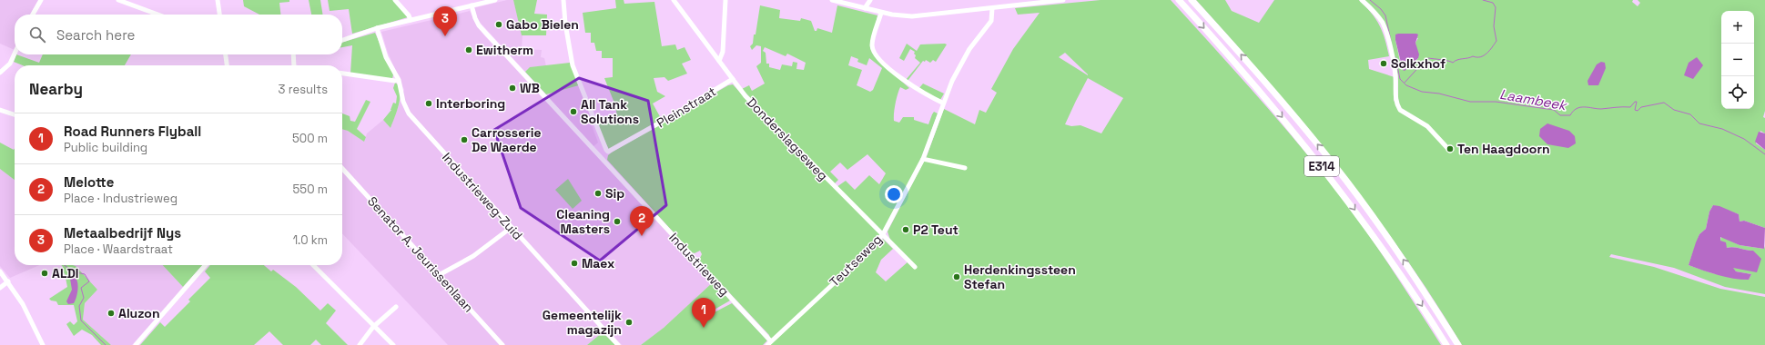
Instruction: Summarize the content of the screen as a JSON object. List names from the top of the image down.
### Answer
{
  "streets": {
    "highway": ["E314"],
    "street": [
      "Pleinstraat",
      "Donderslagseweg",
      "Industrieweg-Zuid",
      "Senator A. Jeurissenlaan",
      "Teutseweg",
      "Industrieweg"
    ]
  },
  "crossings": [
    ["Pleinstraat", "Donderslagseweg"],
    ["Donderslagseweg", "Teutseweg"],
    ["Teutseweg", "Industrieweg"]
  ],
  "water": ["Laambeek"],
  "places": [
    "Gabo Bielen",
    "Ewitherm",
    "Solkxhof",
    "WB",
    "Interboring",
    "All Tank Solutions",
    "Carrosserie De Waerde",
    "Ten Haagdoorn",
    "Sip",
    "Cleaning Masters",
    "P2 Teut",
    "Maex",
    "ALDI",
    "Herdenkingssteen Stefan",
    "Aluzon",
    "Gemeentelijk magazijn"
  ],
  "page": {
    "pins": ["3", "2", "1"],
    "map_buttons": ["+", "−"],
    "search": "Search here",
    "heading": ["Nearby", "3 results"],
    "list": [
      {
        "mark": "1",
        "name": "Road Runners Flyball",
        "note": "Public building",
        "value": "500 m"
      },
      {
        "mark": "2",
        "name": "Melotte",
        "note": "Place · Industrieweg",
        "value": "550 m"
      },
      {
        "mark": "3",
        "name": "Metaalbedrijf Nys",
        "note": "Place · Waardstraat",
        "value": "1.0 km"
      }
    ]
  }
}
